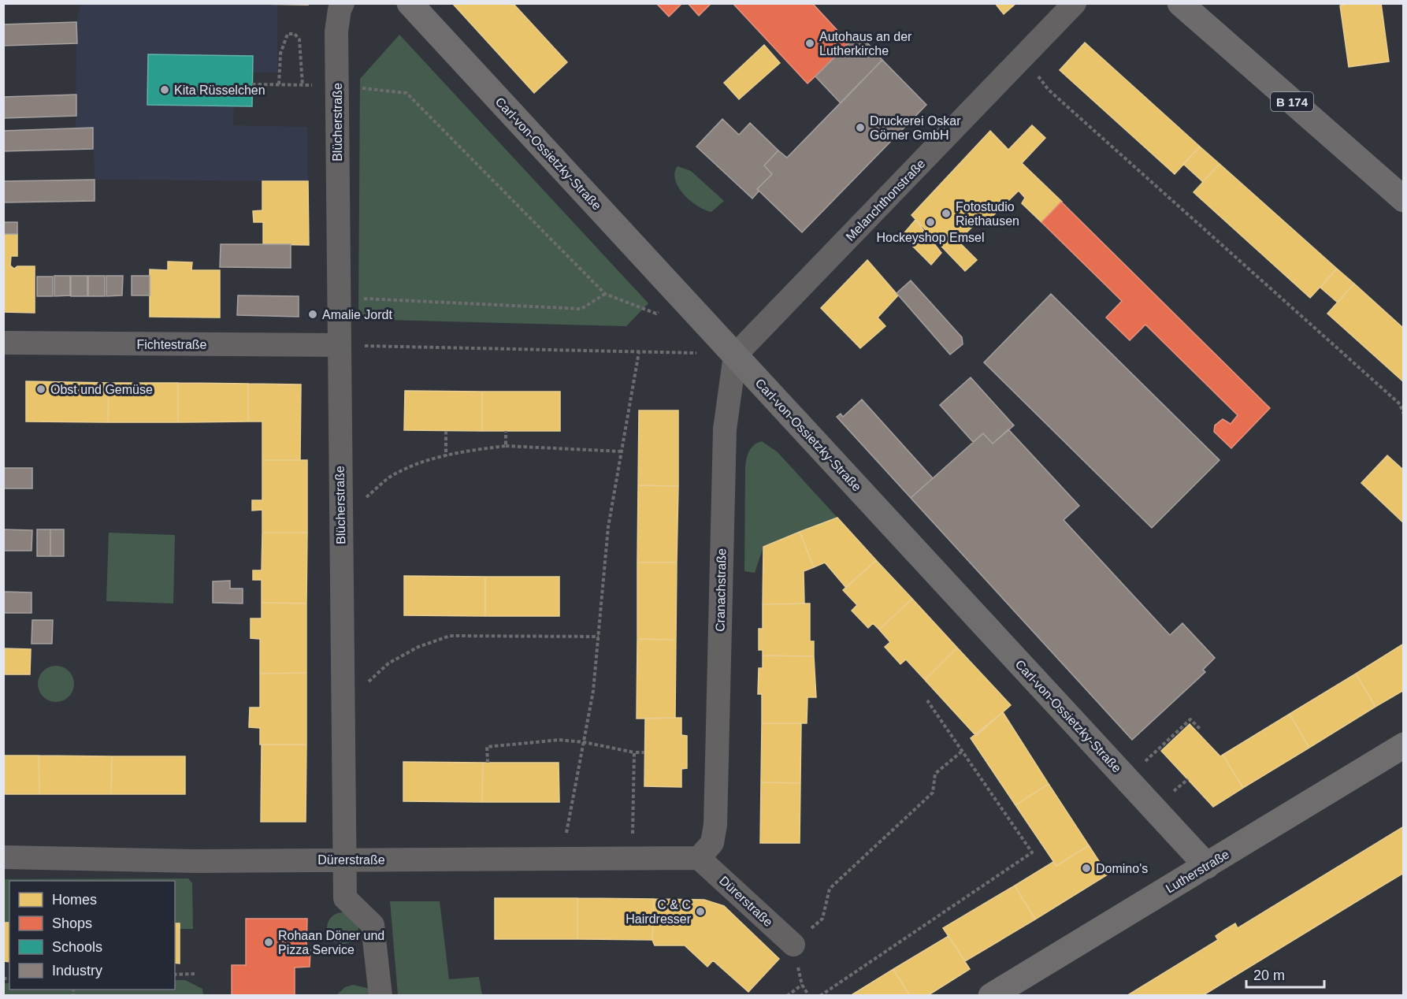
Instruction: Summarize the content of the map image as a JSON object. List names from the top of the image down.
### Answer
{
  "streets": {
    "main road": ["B 174"],
    "street": [
      "Blücherstraße",
      "Carl-von-Ossietzky-Straße",
      "Melanchthonstraße",
      "Fichtestraße",
      "Cranachstraße",
      "Dürerstraße",
      "Lutherstraße"
    ]
  },
  "crossings": [
    ["Blücherstraße", "Fichtestraße"],
    ["Blücherstraße", "Dürerstraße"],
    ["Carl-von-Ossietzky-Straße", "Melanchthonstraße"],
    ["Carl-von-Ossietzky-Straße", "Cranachstraße"],
    ["Carl-von-Ossietzky-Straße", "Lutherstraße"],
    ["Melanchthonstraße", "Cranachstraße"],
    ["Cranachstraße", "Dürerstraße"]
  ],
  "places": [
    "Autohaus an der Lutherkirche",
    "Kita Rüsselchen",
    "Druckerei Oskar Görner GmbH",
    "Fotostudio Riethausen",
    "Hockeyshop Emsel",
    "Amalie Jordt",
    "Obst und Gemüse",
    "Domino's",
    "C & C Hairdresser",
    "Rohaan Döner und Pizza Service"
  ],
  "legend": [
    "Homes",
    "Shops",
    "Schools",
    "Industry"
  ],
  "scale_bar": "20 m"
}
